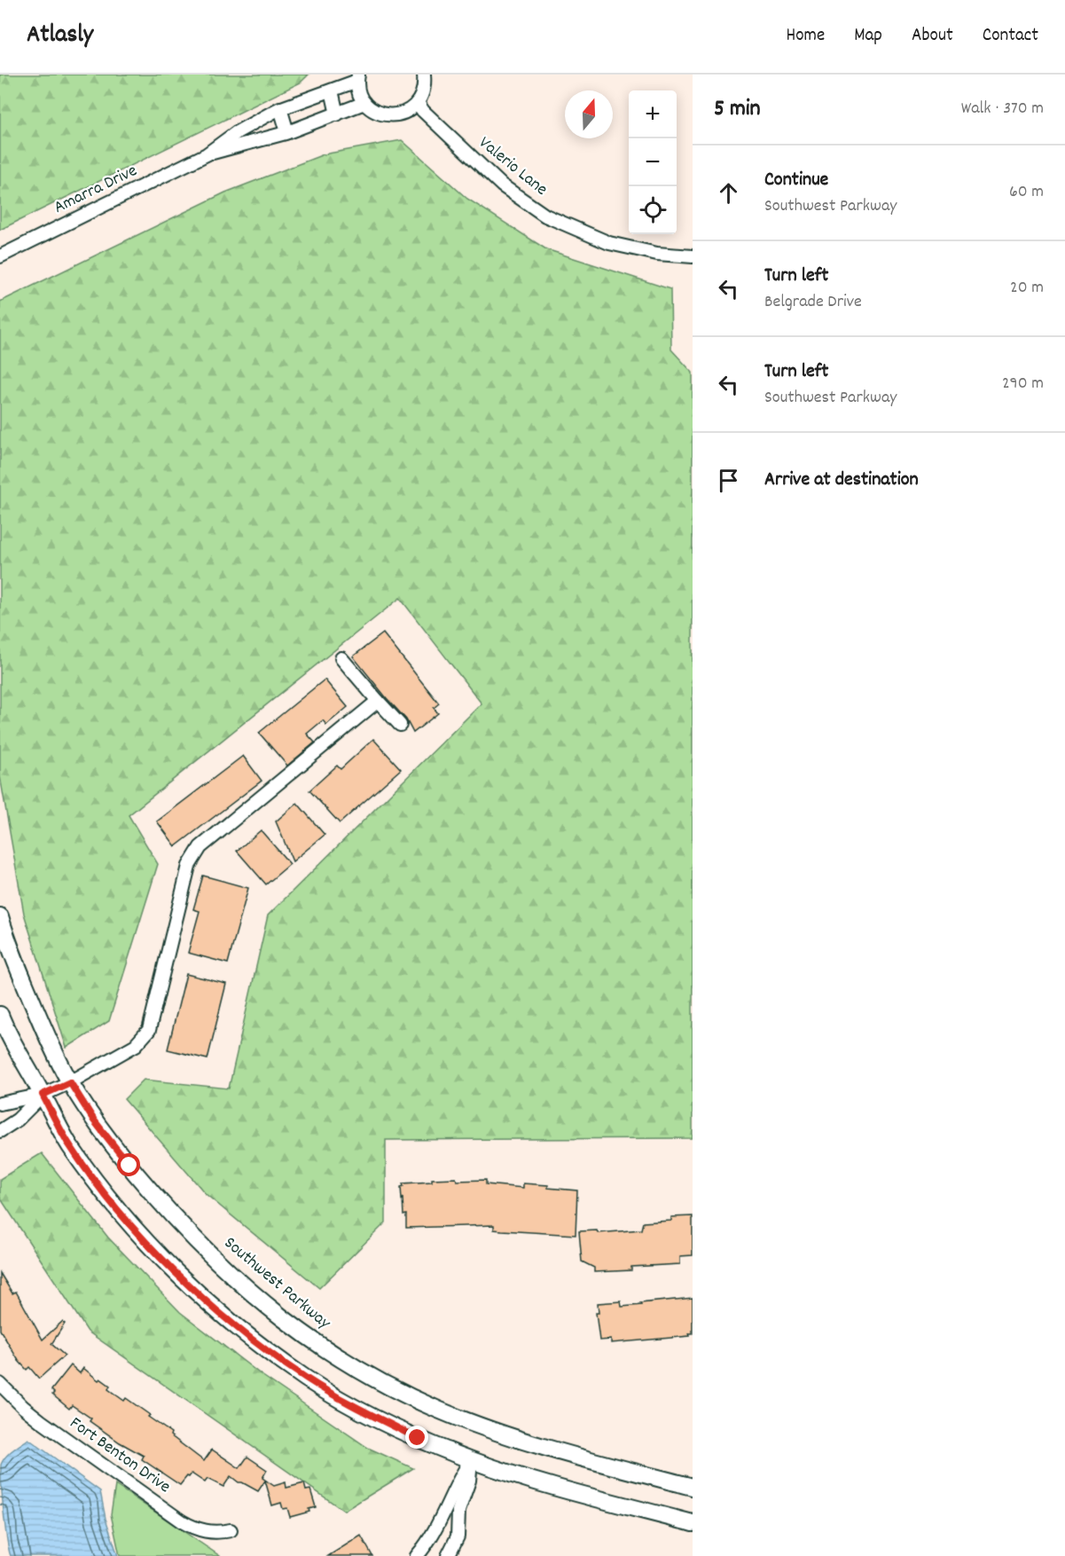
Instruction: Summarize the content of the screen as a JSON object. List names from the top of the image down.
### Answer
{
  "streets": {
    "main road": ["Southwest Parkway"],
    "street": ["Valerio Lane", "Amarra Drive", "Fort Benton Drive"]
  },
  "north": "top",
  "page": {
    "header": "Atlasly",
    "nav": [
      "Home",
      "Map",
      "About",
      "Contact"
    ],
    "heading": ["5 min", "Walk · 370 m"],
    "map_buttons": ["+", "−"],
    "list": [
      ["Continue", "Southwest Parkway", "60 m"],
      ["Turn left", "Belgrade Drive", "20 m"],
      ["Turn left", "Southwest Parkway", "290 m"],
      "Arrive at destination"
    ]
  }
}
